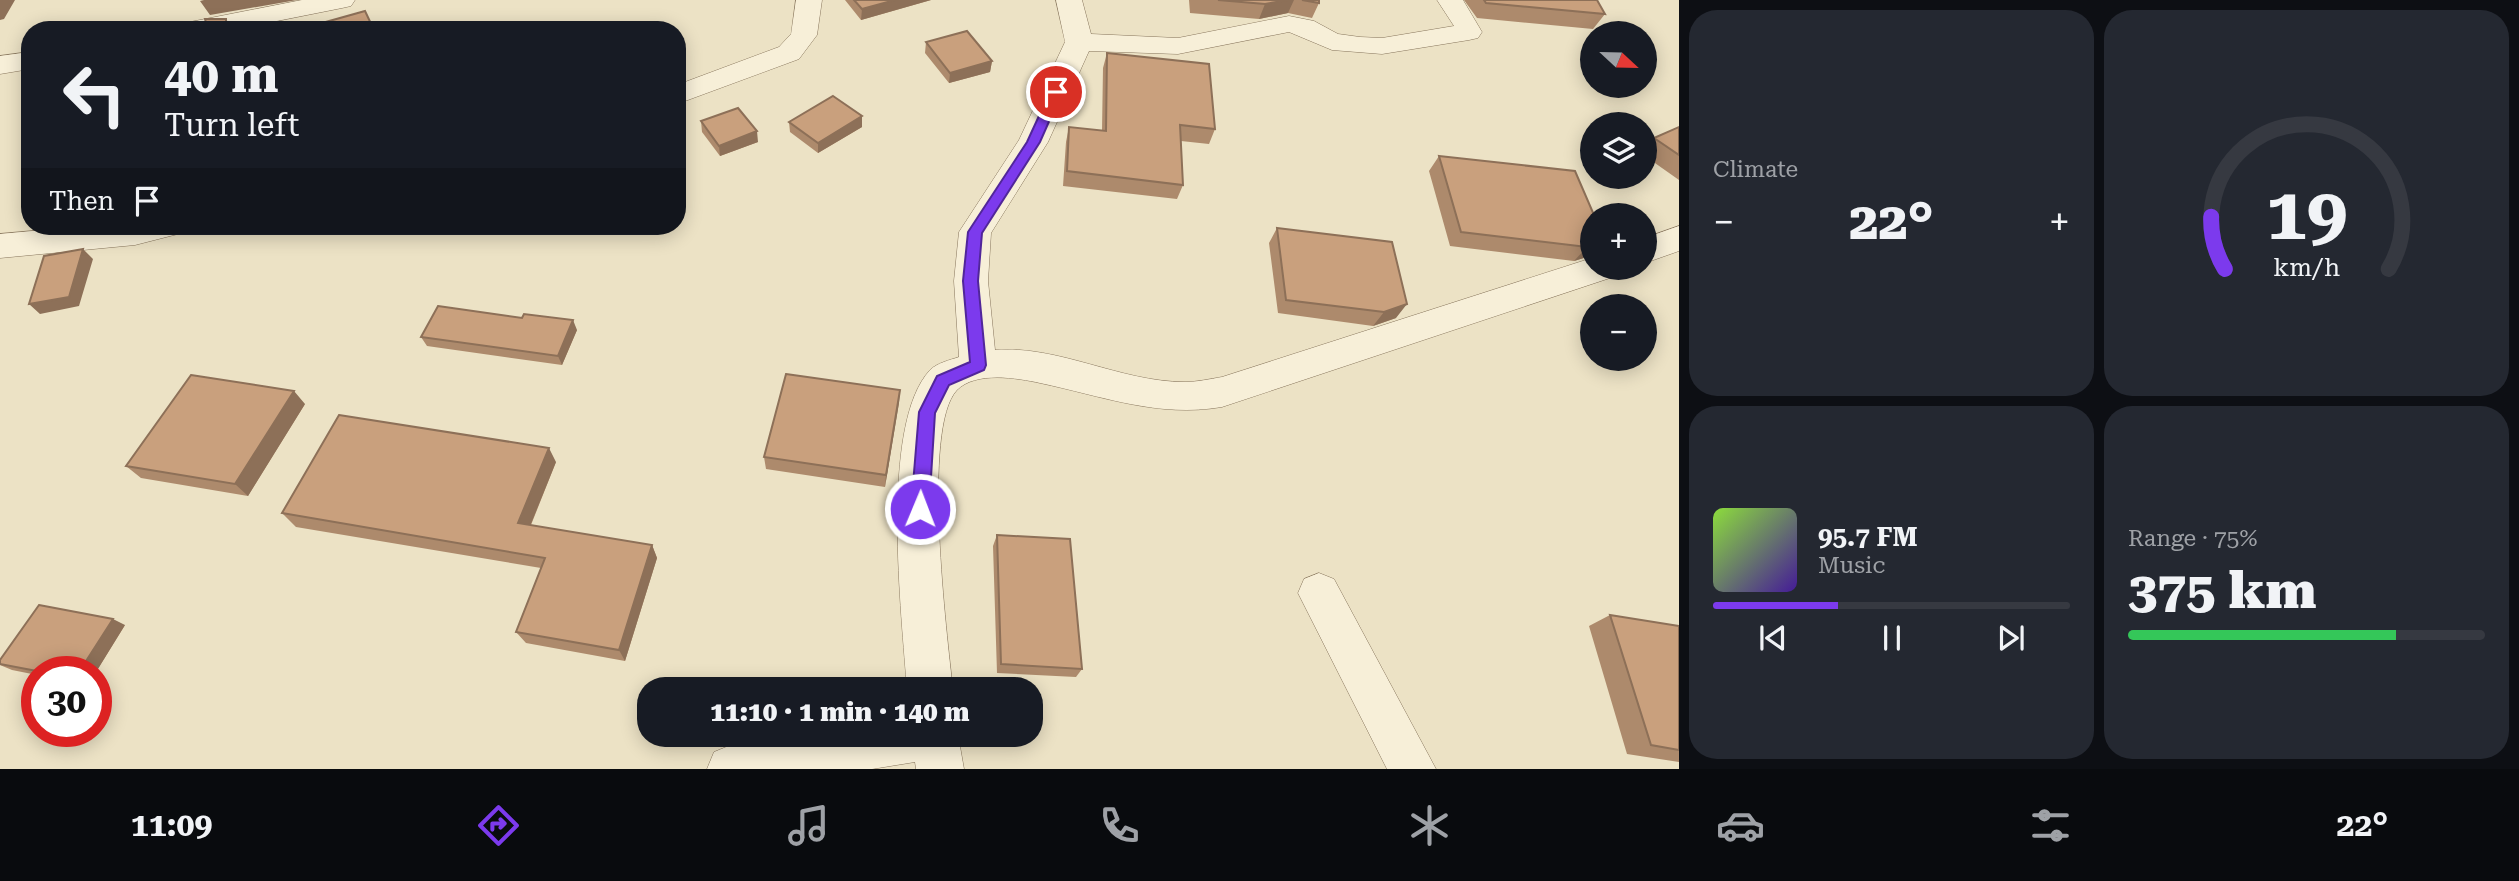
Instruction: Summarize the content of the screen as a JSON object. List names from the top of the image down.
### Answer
{
  "north": "right",
  "page": {
    "tile": [
      "Climate",
      ["Range · 75%", "375 km"]
    ],
    "map_buttons": ["+", "−"],
    "turn": ["40 m", "Turn left"],
    "then": "Then",
    "heat": ["−", "22°", "+"],
    "song": ["95.7 FM", "Music"],
    "limit": "30",
    "trip": "11:10 · 1 min · 140 m",
    "tabs": ["11:09", "22°"],
    "gauge": ["19", "km/h"]
  }
}
